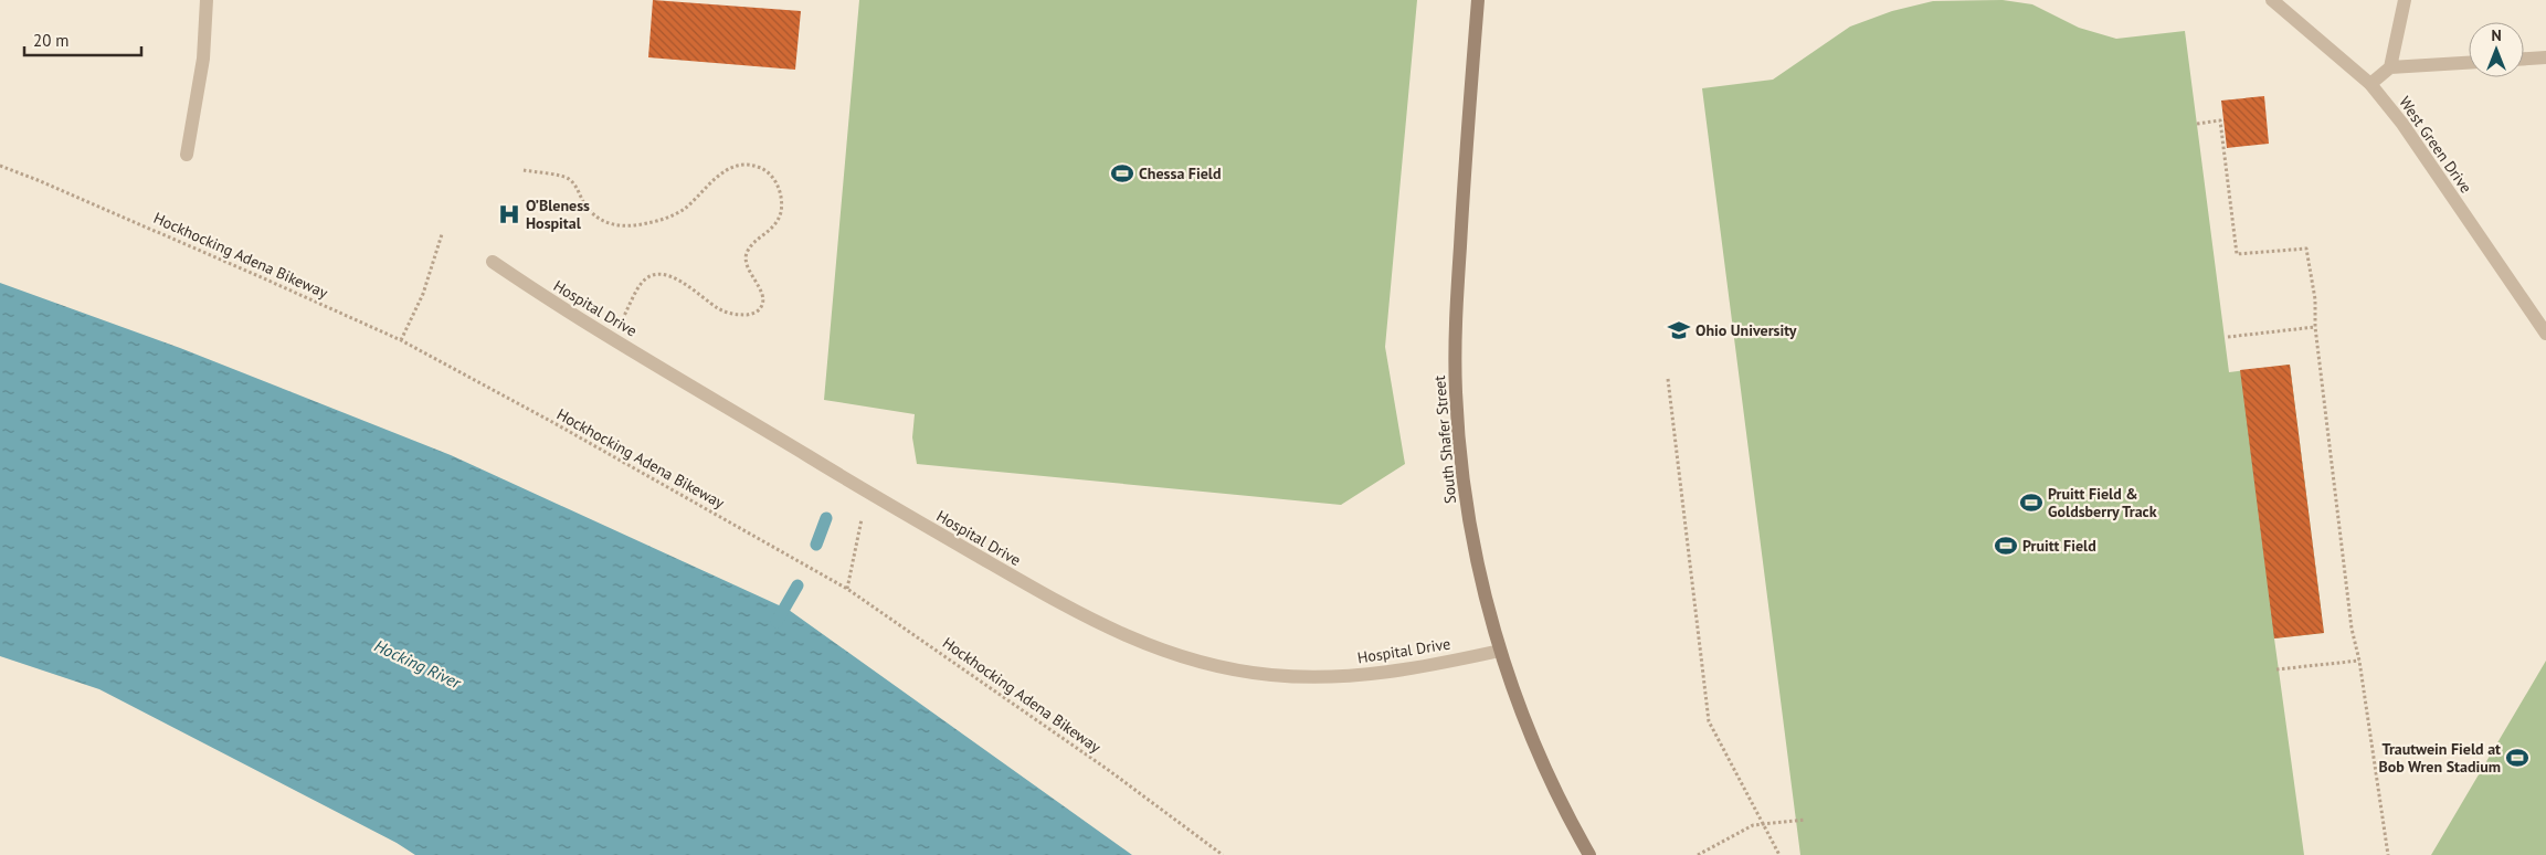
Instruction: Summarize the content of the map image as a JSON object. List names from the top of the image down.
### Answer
{
  "streets": {
    "street": ["West Green Drive", "Hospital Drive", "South Shafer Street"],
    "path": ["Hockhocking Adena Bikeway"]
  },
  "crossings": [
    ["Hospital Drive", "South Shafer Street"]
  ],
  "water": ["Hocking River"],
  "places": {
    "sports": [
      "Chessa Field",
      "Pruitt Field & Goldsberry Track",
      "Pruitt Field",
      "Trautwein Field at Bob Wren Stadium"
    ],
    "hospital": ["O’Bleness Hospital"],
    "school or university": ["Ohio University"]
  },
  "scale_bar": "20 m",
  "north": "top"
}
